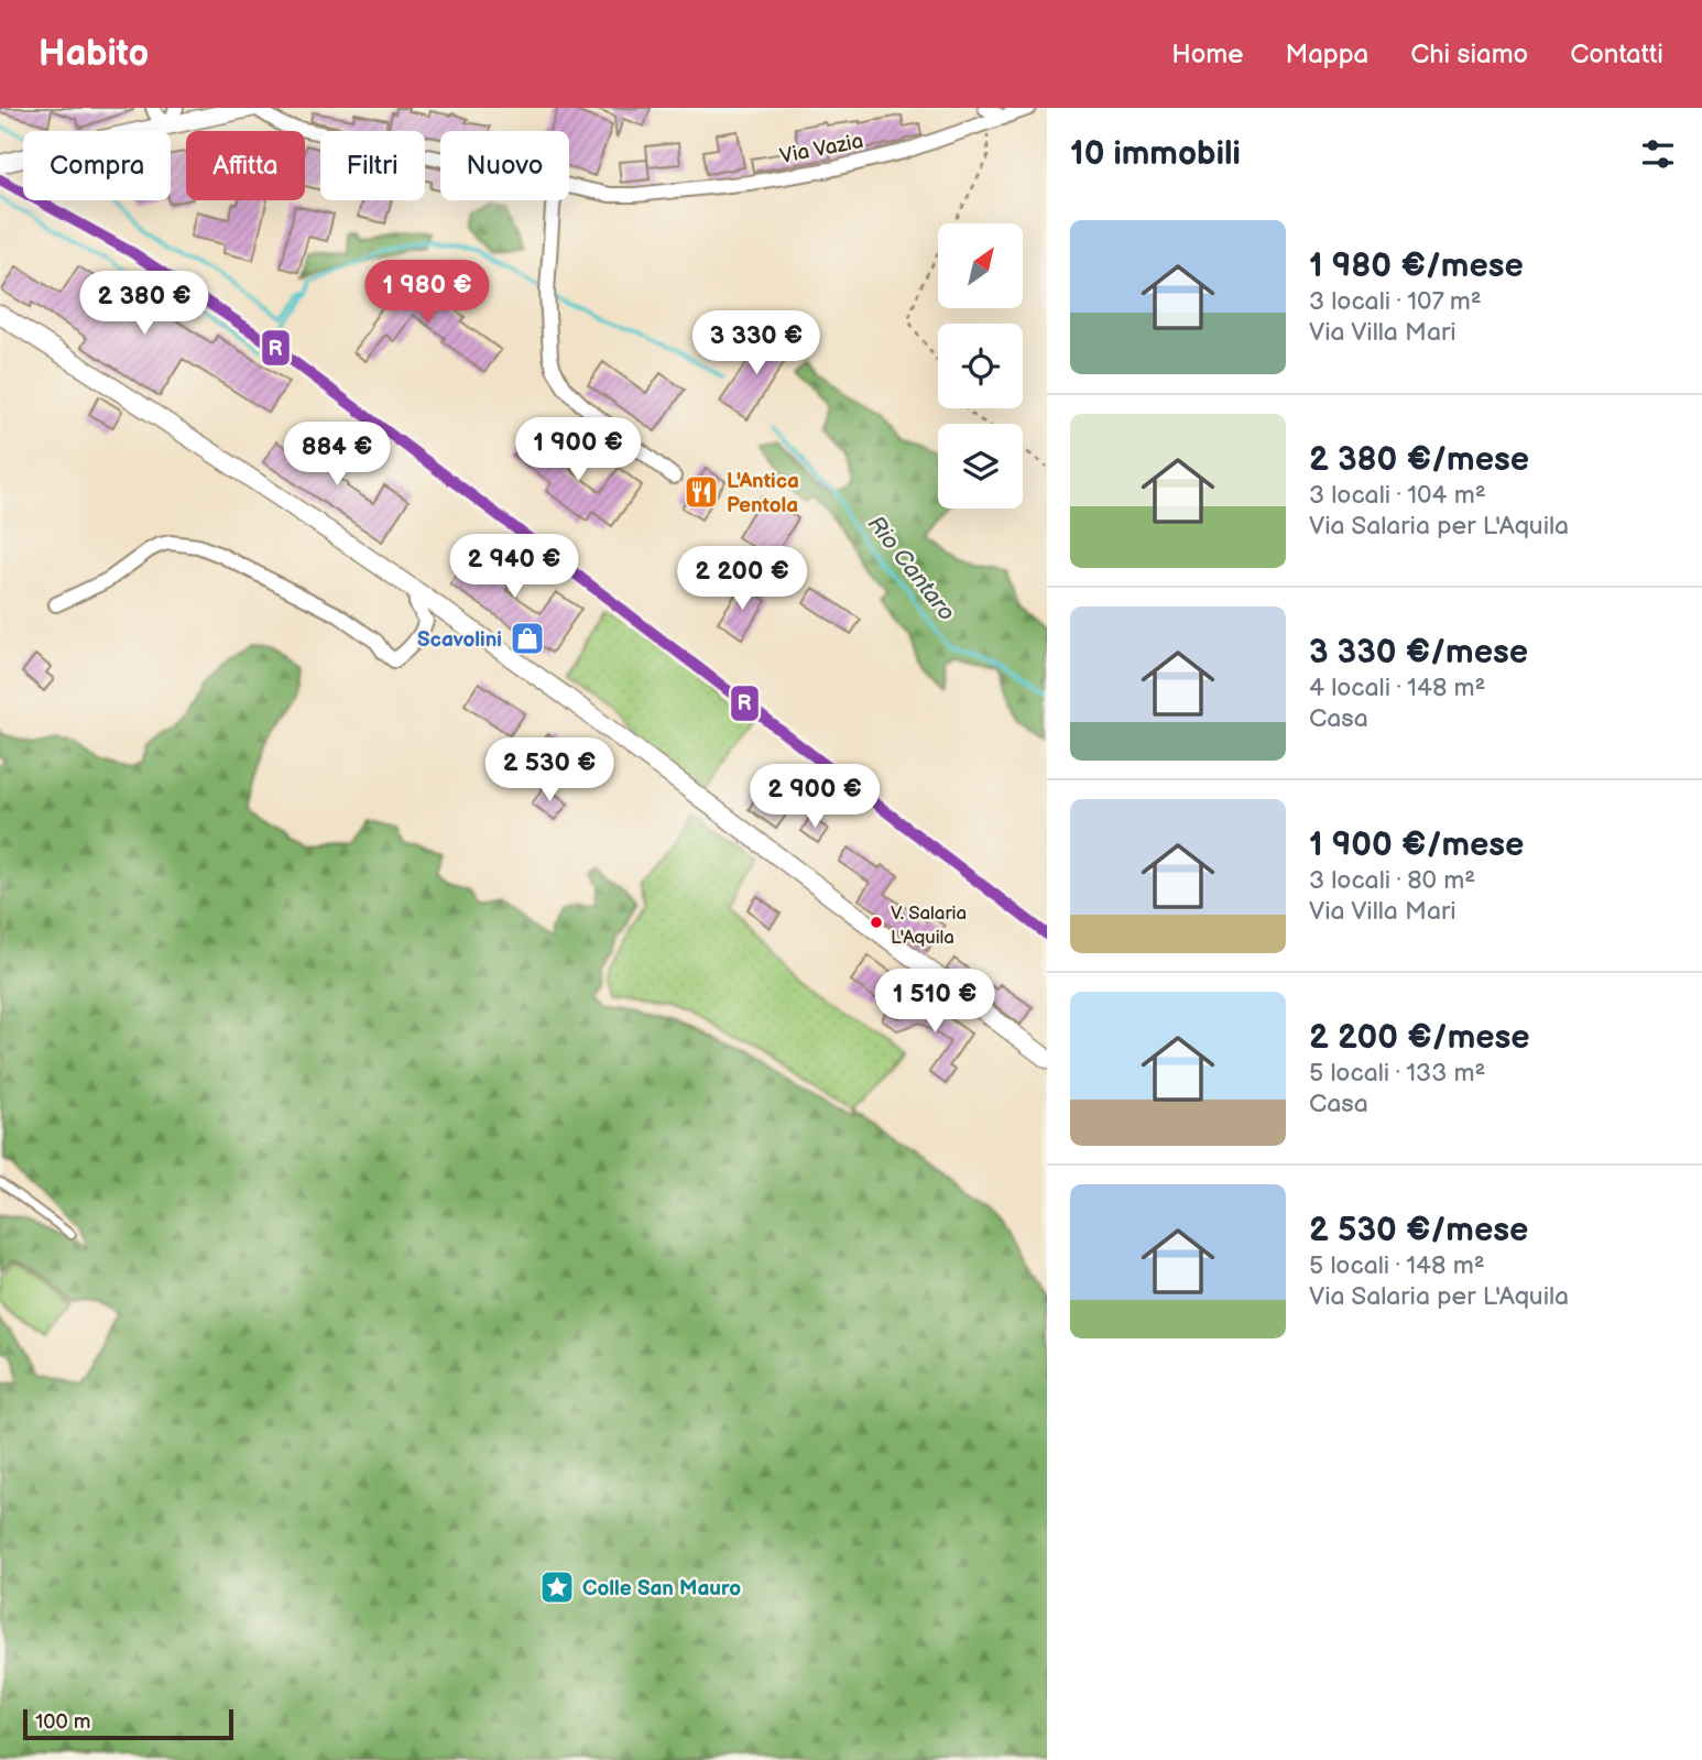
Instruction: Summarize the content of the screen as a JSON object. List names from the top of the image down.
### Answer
{
  "streets": {
    "street": ["Via Vazia"]
  },
  "water": ["Rio Cantaro"],
  "places": {
    "restaurant": ["L'Antica Pentola"],
    "shop": ["Scavolini"],
    "other": ["V. Salaria L'Aquila"],
    "place": ["Colle San Mauro"]
  },
  "lines": ["transit line R"],
  "scale_bar": "100 m",
  "north": "top right",
  "page": {
    "header": "Habito",
    "nav": [
      "Home",
      "Mappa",
      "Chi siamo",
      "Contatti"
    ],
    "heading": "10 immobili",
    "chip": [
      "Compra",
      "Affitta",
      "Filtri",
      "Nuovo"
    ],
    "list": [
      {
        "name": "1 980 €/mese",
        "note": "3 locali · 107 m² · Via Villa Mari"
      },
      {
        "name": "2 380 €/mese",
        "note": "3 locali · 104 m² · Via Salaria per L'Aquila"
      },
      {
        "name": "3 330 €/mese",
        "note": "4 locali · 148 m² · Casa"
      },
      {
        "name": "1 900 €/mese",
        "note": "3 locali · 80 m² · Via Villa Mari"
      },
      {
        "name": "2 200 €/mese",
        "note": "5 locali · 133 m² · Casa"
      },
      {
        "name": "2 530 €/mese",
        "note": "5 locali · 148 m² · Via Salaria per L'Aquila"
      }
    ],
    "price": [
      "1 980 €",
      "2 380 €",
      "3 330 €",
      "1 900 €",
      "884 €",
      "2 940 €",
      "2 200 €",
      "2 530 €",
      "2 900 €",
      "1 510 €"
    ],
    "scale": "100 m"
  }
}
